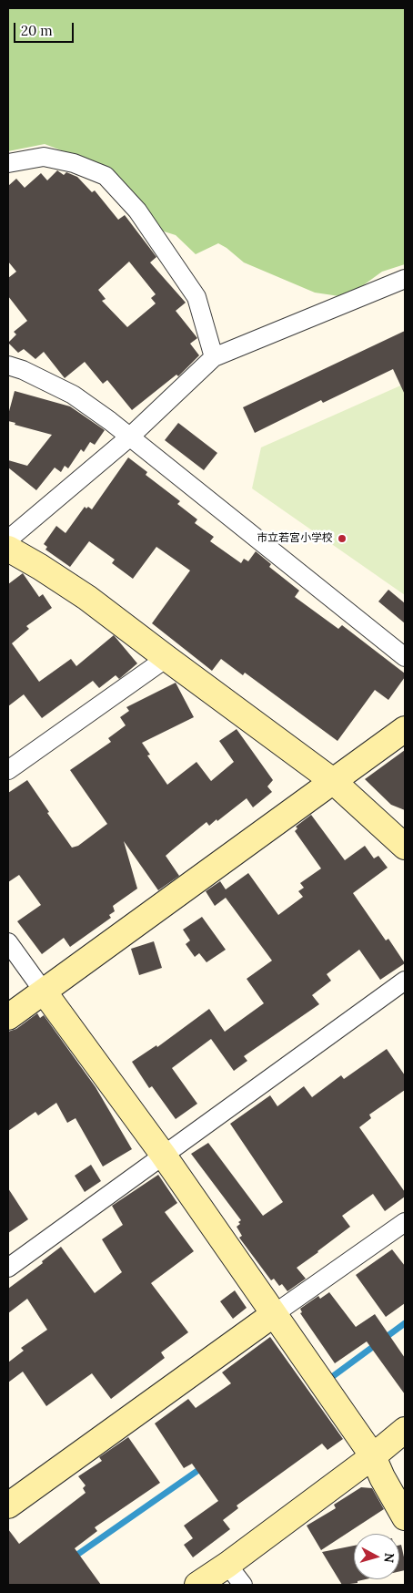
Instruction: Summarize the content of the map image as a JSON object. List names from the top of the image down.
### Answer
{
  "places": ["市立若宮小学校"],
  "scale_bar": "20 m",
  "north": "right"
}
